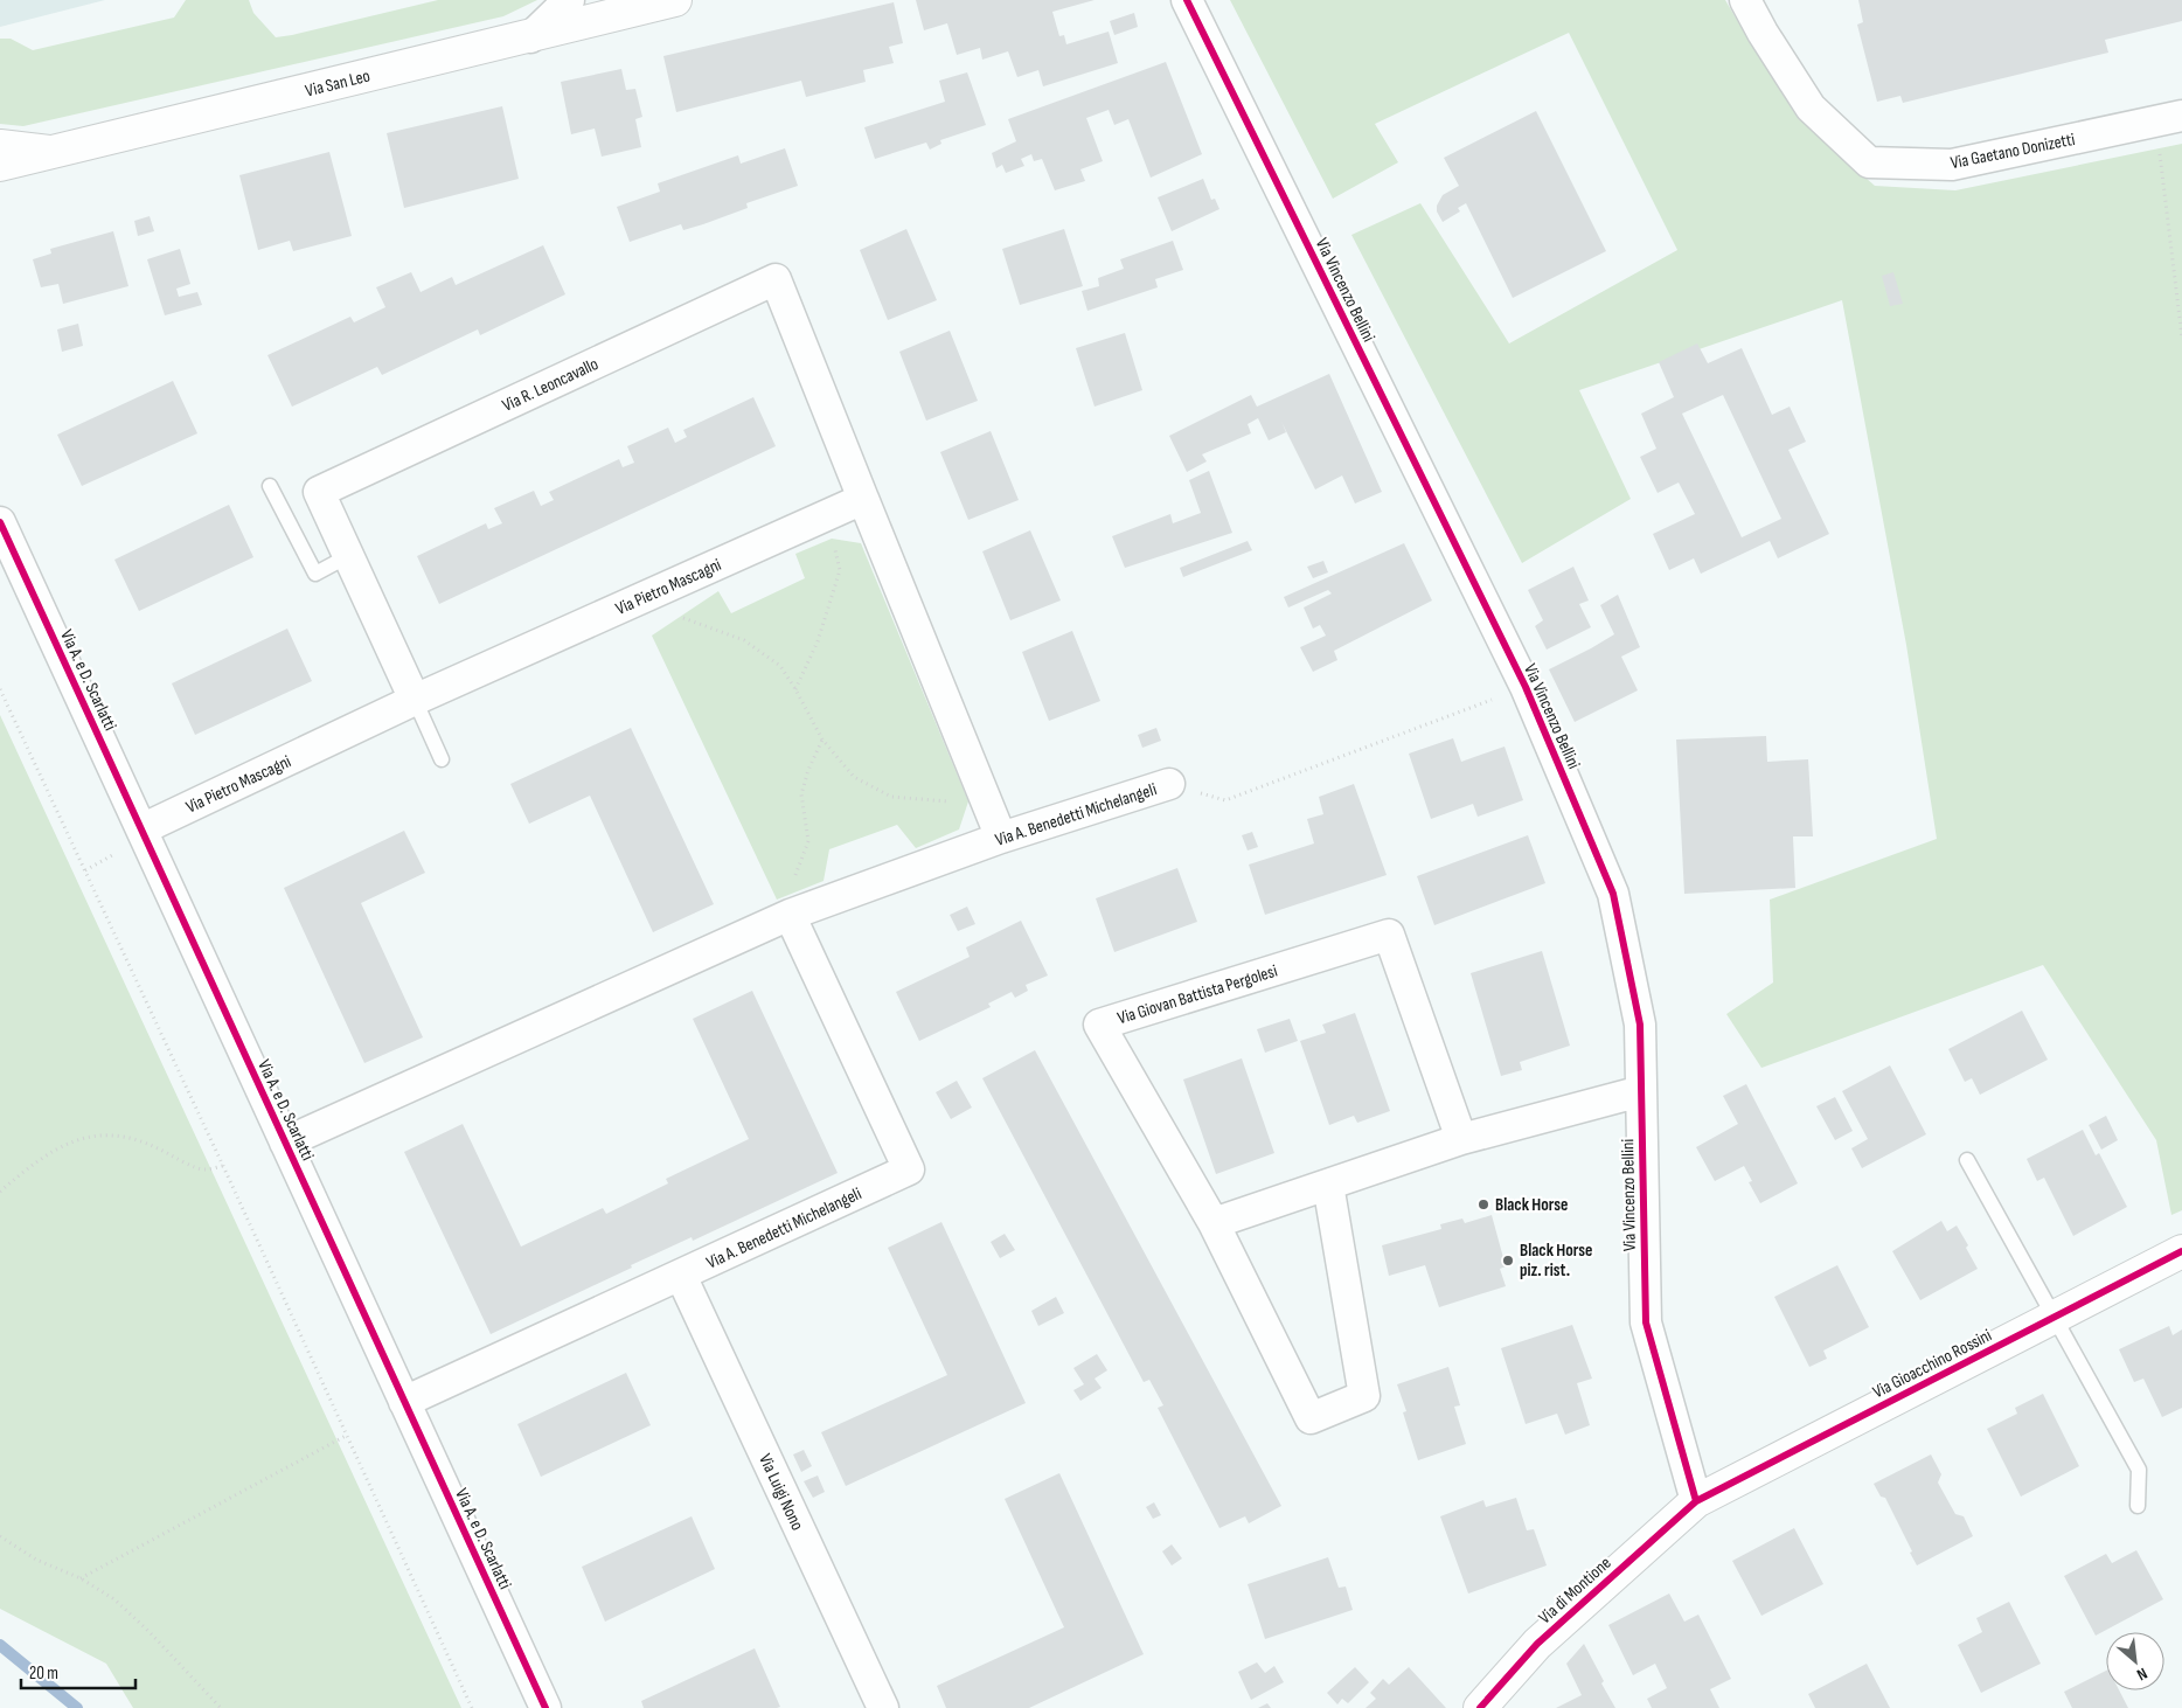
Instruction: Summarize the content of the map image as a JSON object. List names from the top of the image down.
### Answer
{
  "streets": {
    "street": [
      "Via San Leo",
      "Via Gaetano Donizetti",
      "Via Vincenzo Bellini",
      "Via R. Leoncavallo",
      "Via Pietro Mascagni",
      "Via A. e D. Scarlatti",
      "Via A. Benedetti Michelangeli",
      "Via Giovan Battista Pergolesi",
      "Via Gioacchino Rossini",
      "Via Luigi Nono",
      "Via di Montione"
    ]
  },
  "crossings": [
    ["Via Vincenzo Bellini", "Via A. Benedetti Michelangeli"],
    ["Via Vincenzo Bellini", "Via Gioacchino Rossini"],
    ["Via Vincenzo Bellini", "Via di Montione"],
    ["Via R. Leoncavallo", "Via Pietro Mascagni"],
    ["Via Pietro Mascagni", "Via A. e D. Scarlatti"],
    ["Via A. e D. Scarlatti", "Via A. Benedetti Michelangeli"],
    ["Via A. Benedetti Michelangeli", "Via Luigi Nono"],
    ["Via Gioacchino Rossini", "Via di Montione"]
  ],
  "places": ["Black Horse", "Black Horse piz. rist."],
  "scale_bar": "20 m",
  "north": "bottom right"
}
